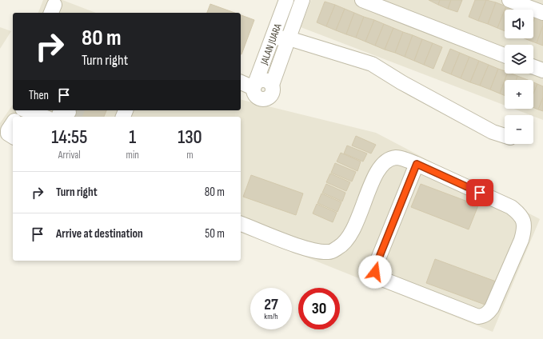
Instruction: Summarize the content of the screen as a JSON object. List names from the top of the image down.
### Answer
{
  "streets": {
    "street": ["JALAN JUARA"]
  },
  "page": {
    "map_buttons": ["+", "−"],
    "turn": ["80 m", "Turn right"],
    "then": "Then",
    "eta": [
      "14:55",
      "Arrival",
      "1",
      "min",
      "130",
      "m"
    ],
    "list": [
      {
        "name": "Turn right",
        "value": "80 m"
      },
      {
        "name": "Arrive at destination",
        "value": "50 m"
      }
    ],
    "speed": "27 km/h",
    "limit": "30"
  }
}
